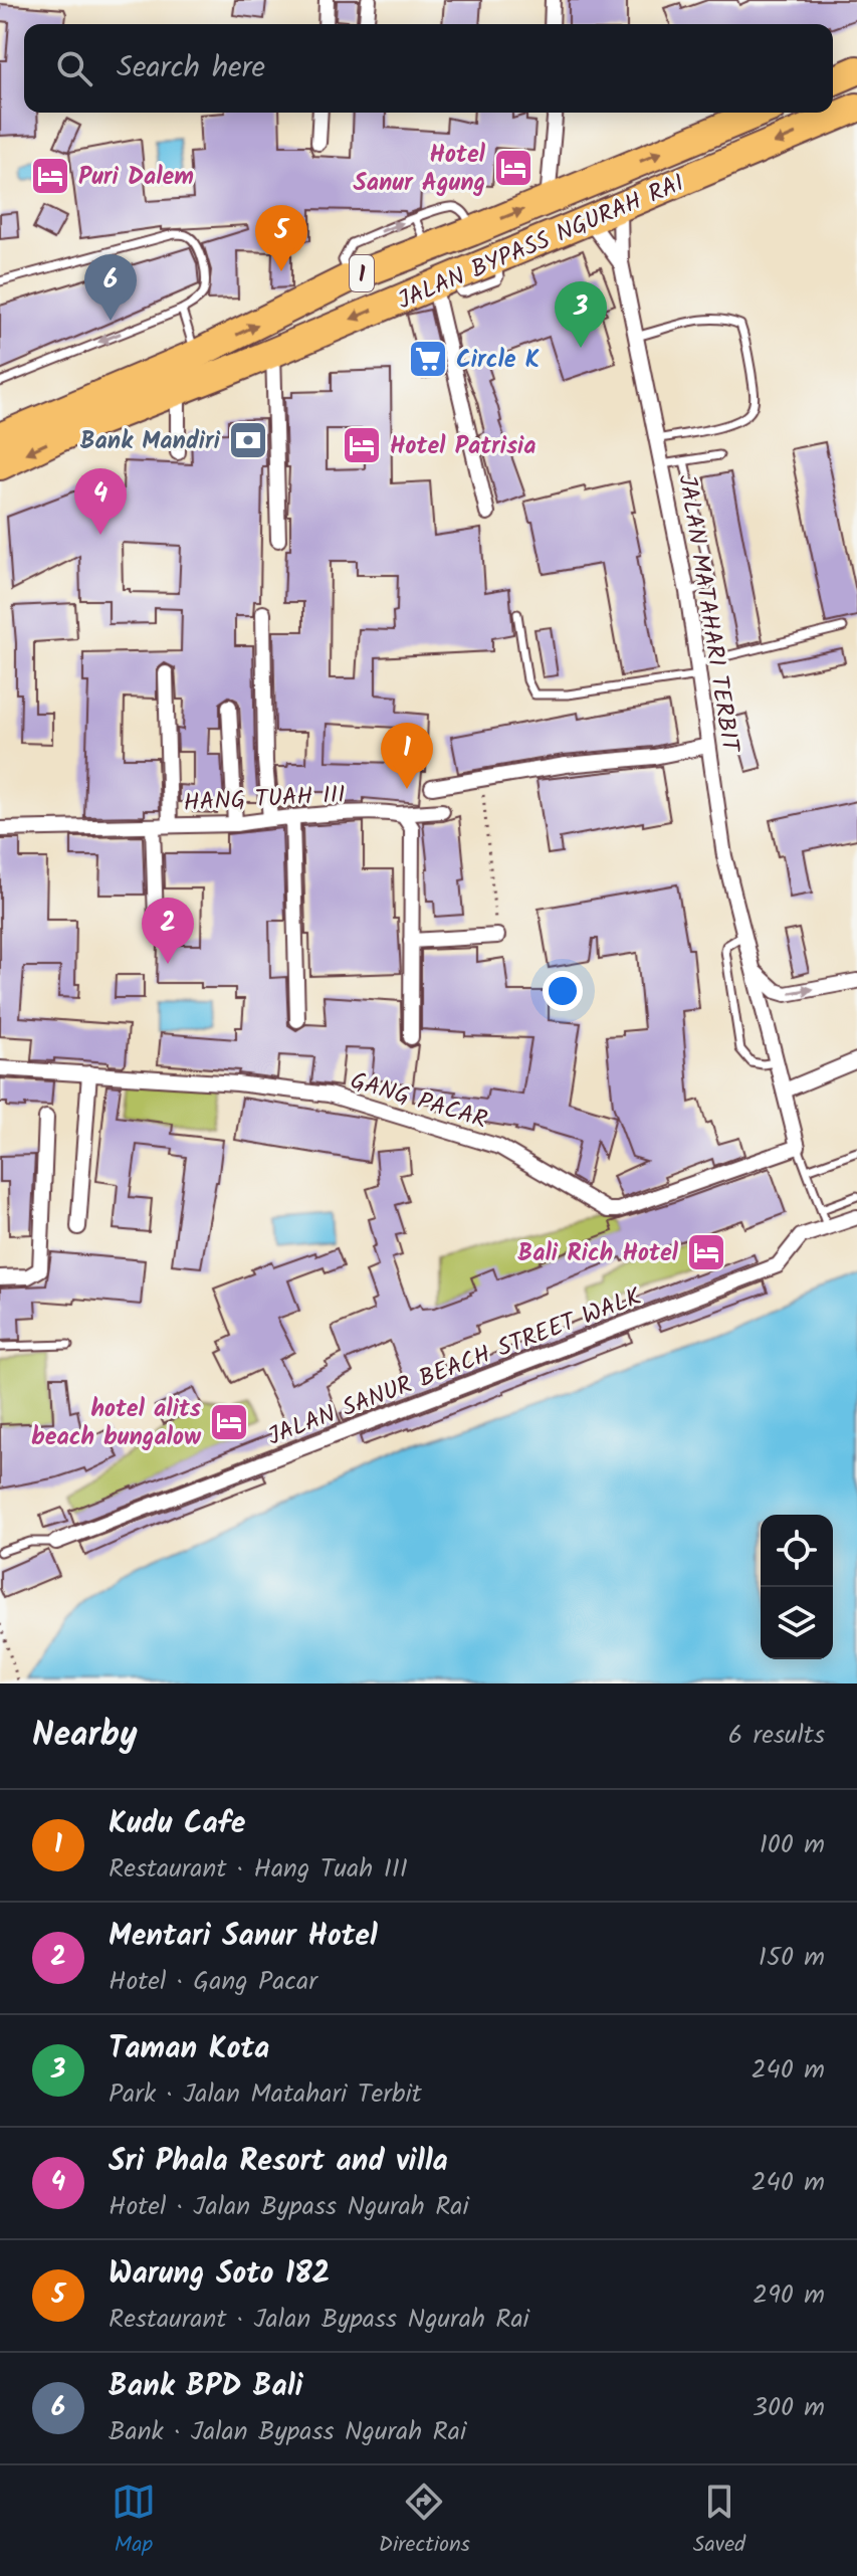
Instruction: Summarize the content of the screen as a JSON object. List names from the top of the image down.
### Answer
{
  "streets": {
    "highway": ["JALAN BYPASS NGURAH RAI", "1"],
    "street": [
      "JALAN MATAHARI TERBIT",
      "HANG TUAH III",
      "GANG PACAR",
      "JALAN SANUR BEACH STREET WALK"
    ]
  },
  "crossings": [
    ["JALAN BYPASS NGURAH RAI", "JALAN MATAHARI TERBIT"],
    ["JALAN MATAHARI TERBIT", "GANG PACAR"]
  ],
  "places": {
    "hotel": [
      "Hotel Sanur Agung",
      "Puri Dalem",
      "Hotel Patrisia",
      "Bali Rich Hotel",
      "hotel alits beach bungalow"
    ],
    "supermarket": ["Circle K"],
    "bank": ["Bank Mandiri"]
  },
  "page": {
    "search": "Search here",
    "pins": [
      "5",
      "6",
      "3",
      "4",
      "1",
      "2"
    ],
    "heading": ["Nearby", "6 results"],
    "list": [
      {
        "mark": "1",
        "name": "Kudu Cafe",
        "note": "Restaurant · Hang Tuah III",
        "value": "100 m"
      },
      {
        "mark": "2",
        "name": "Mentari Sanur Hotel",
        "note": "Hotel · Gang Pacar",
        "value": "150 m"
      },
      {
        "mark": "3",
        "name": "Taman Kota",
        "note": "Park · Jalan Matahari Terbit",
        "value": "240 m"
      },
      {
        "mark": "4",
        "name": "Sri Phala Resort and villa",
        "note": "Hotel · Jalan Bypass Ngurah Rai",
        "value": "240 m"
      },
      {
        "mark": "5",
        "name": "Warung Soto 182",
        "note": "Restaurant · Jalan Bypass Ngurah Rai",
        "value": "290 m"
      },
      {
        "mark": "6",
        "name": "Bank BPD Bali",
        "note": "Bank · Jalan Bypass Ngurah Rai",
        "value": "300 m"
      }
    ],
    "nav": ["Map", "Directions", "Saved"]
  }
}
